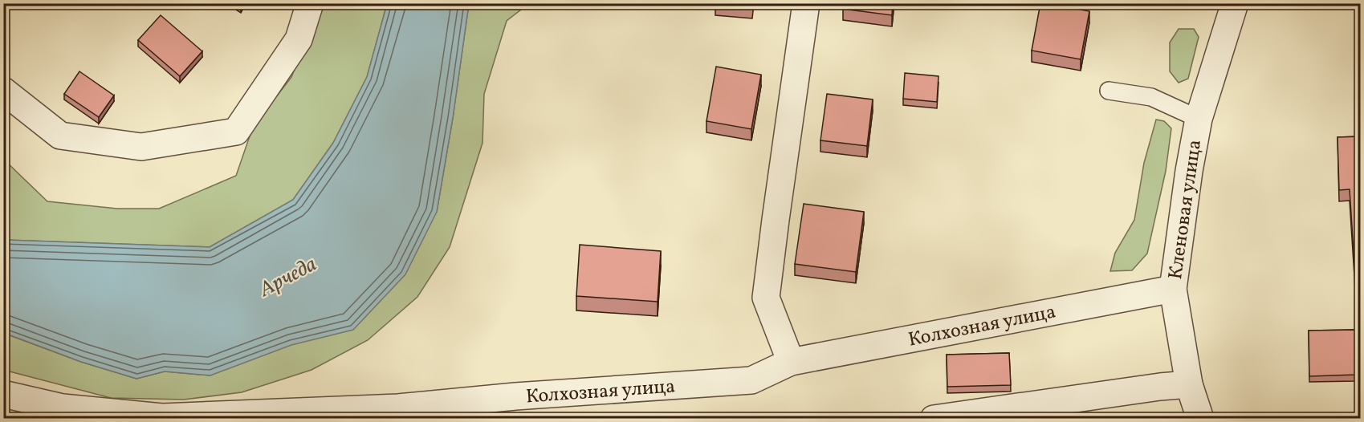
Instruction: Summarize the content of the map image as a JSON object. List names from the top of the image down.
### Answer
{
  "streets": {
    "street": ["Кленовая улица", "Колхозная улица"]
  },
  "crossings": [
    ["Кленовая улица", "Колхозная улица"]
  ],
  "water": ["Арчеда"]
}
